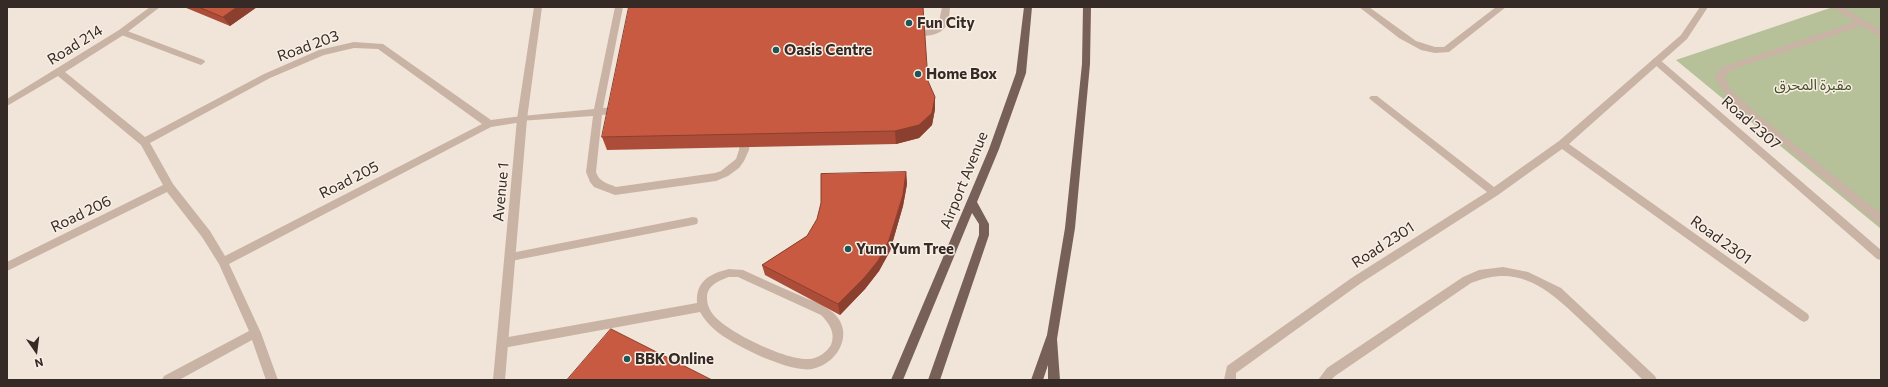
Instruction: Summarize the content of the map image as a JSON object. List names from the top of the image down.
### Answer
{
  "streets": {
    "main road": ["Airport Avenue"],
    "street": [
      "Road 214",
      "Road 203",
      "Road 2307",
      "Road 205",
      "Avenue 1",
      "Road 206",
      "Road 2301"
    ]
  },
  "crossings": [
    ["Road 203", "Road 205"],
    ["Road 2307", "Road 2301"]
  ],
  "parks": ["مقبرة المحرق"],
  "places": [
    "Fun City",
    "Oasis Centre",
    "Home Box",
    "Yum Yum Tree",
    "BBK Online"
  ],
  "north": "bottom"
}
